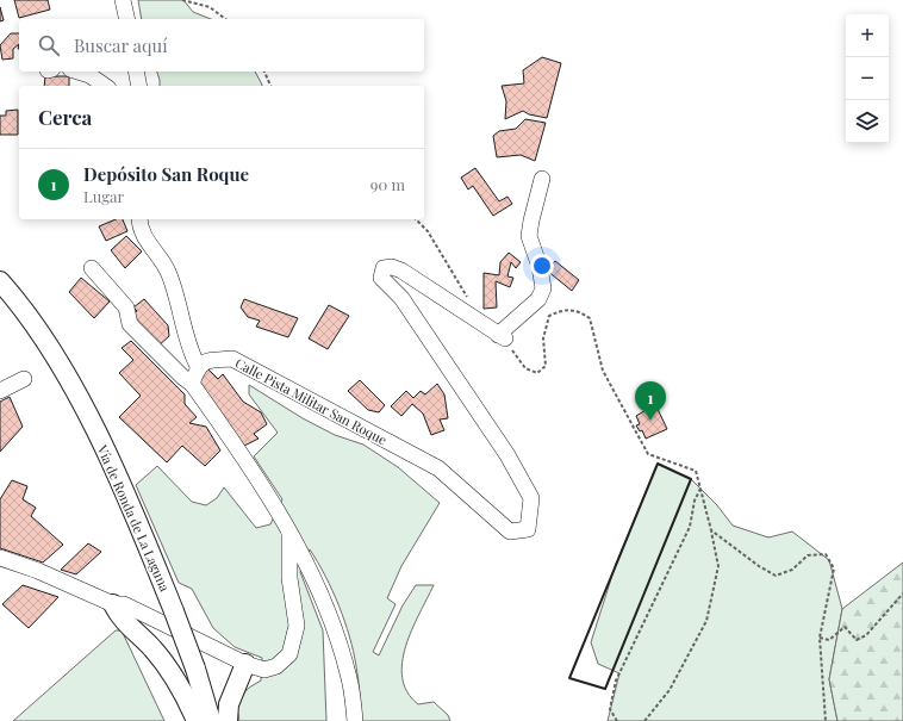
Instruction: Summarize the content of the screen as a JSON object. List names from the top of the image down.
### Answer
{
  "streets": {
    "main road": ["Vía de Ronda de La Laguna"],
    "street": ["Calle Pista Militar San Roque"]
  },
  "page": {
    "map_buttons": ["+", "−"],
    "search": "Buscar aquí",
    "heading": "Cerca",
    "list": [
      {
        "mark": "1",
        "name": "Depósito San Roque",
        "note": "Lugar",
        "value": "90 m"
      }
    ],
    "pins": "1"
  }
}
